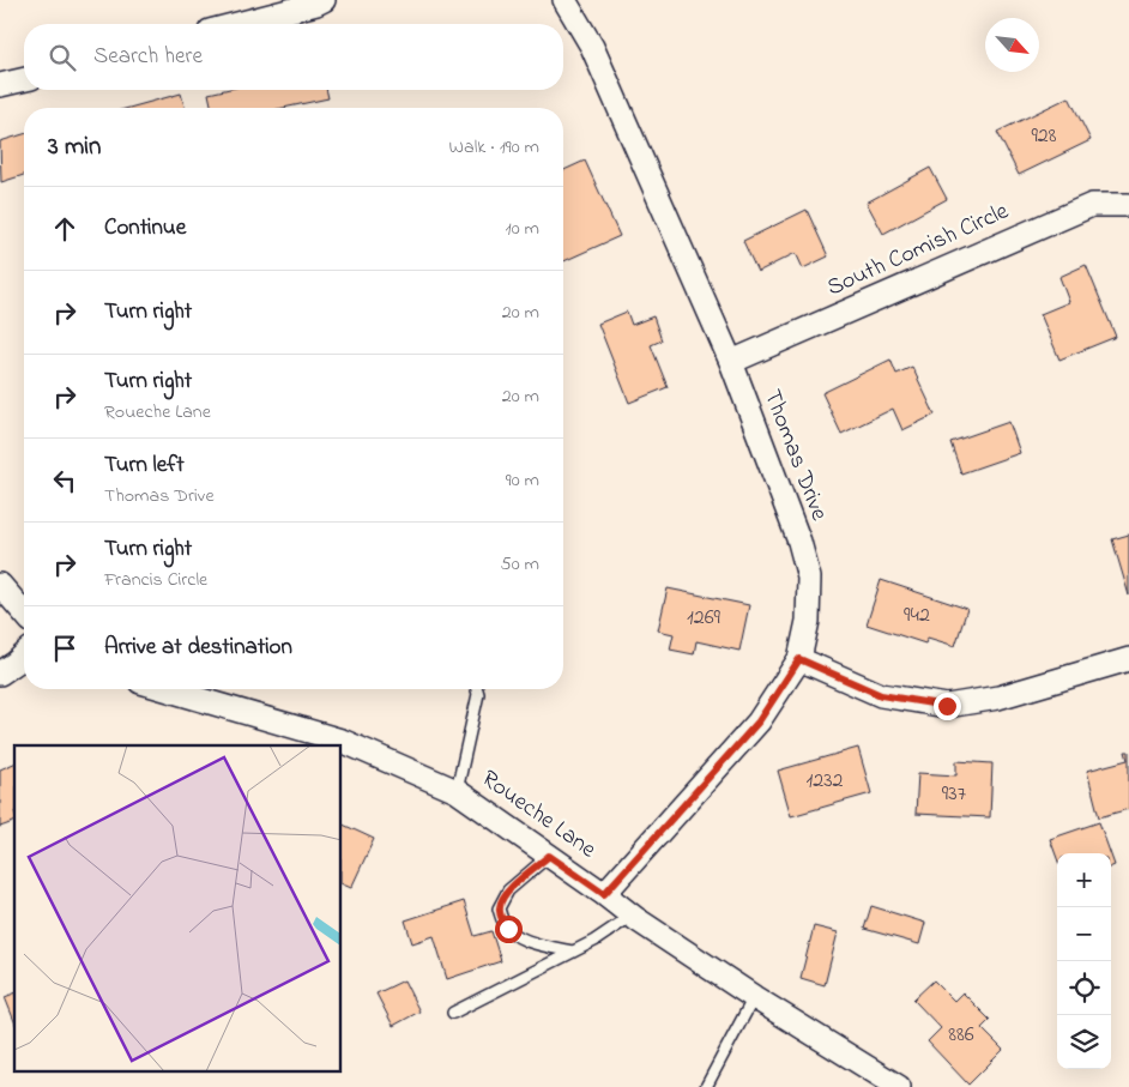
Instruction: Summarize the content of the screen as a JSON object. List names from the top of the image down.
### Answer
{
  "streets": {
    "street": ["South Comish Circle", "Thomas Drive", "Roueche Lane"]
  },
  "crossings": [
    ["South Comish Circle", "Thomas Drive"],
    ["Thomas Drive", "Roueche Lane"]
  ],
  "house_numbers": [
    "928",
    "942",
    "1269",
    "1232",
    "937",
    "886"
  ],
  "north": "bottom right",
  "page": {
    "search": "Search here",
    "heading": ["3 min", "Walk · 190 m"],
    "list": [
      ["Continue", "10 m"],
      ["Turn right", "20 m"],
      ["Turn right", "Roueche Lane", "20 m"],
      ["Turn left", "Thomas Drive", "90 m"],
      ["Turn right", "Francis Circle", "50 m"],
      "Arrive at destination"
    ],
    "map_buttons": ["+", "−"]
  }
}
